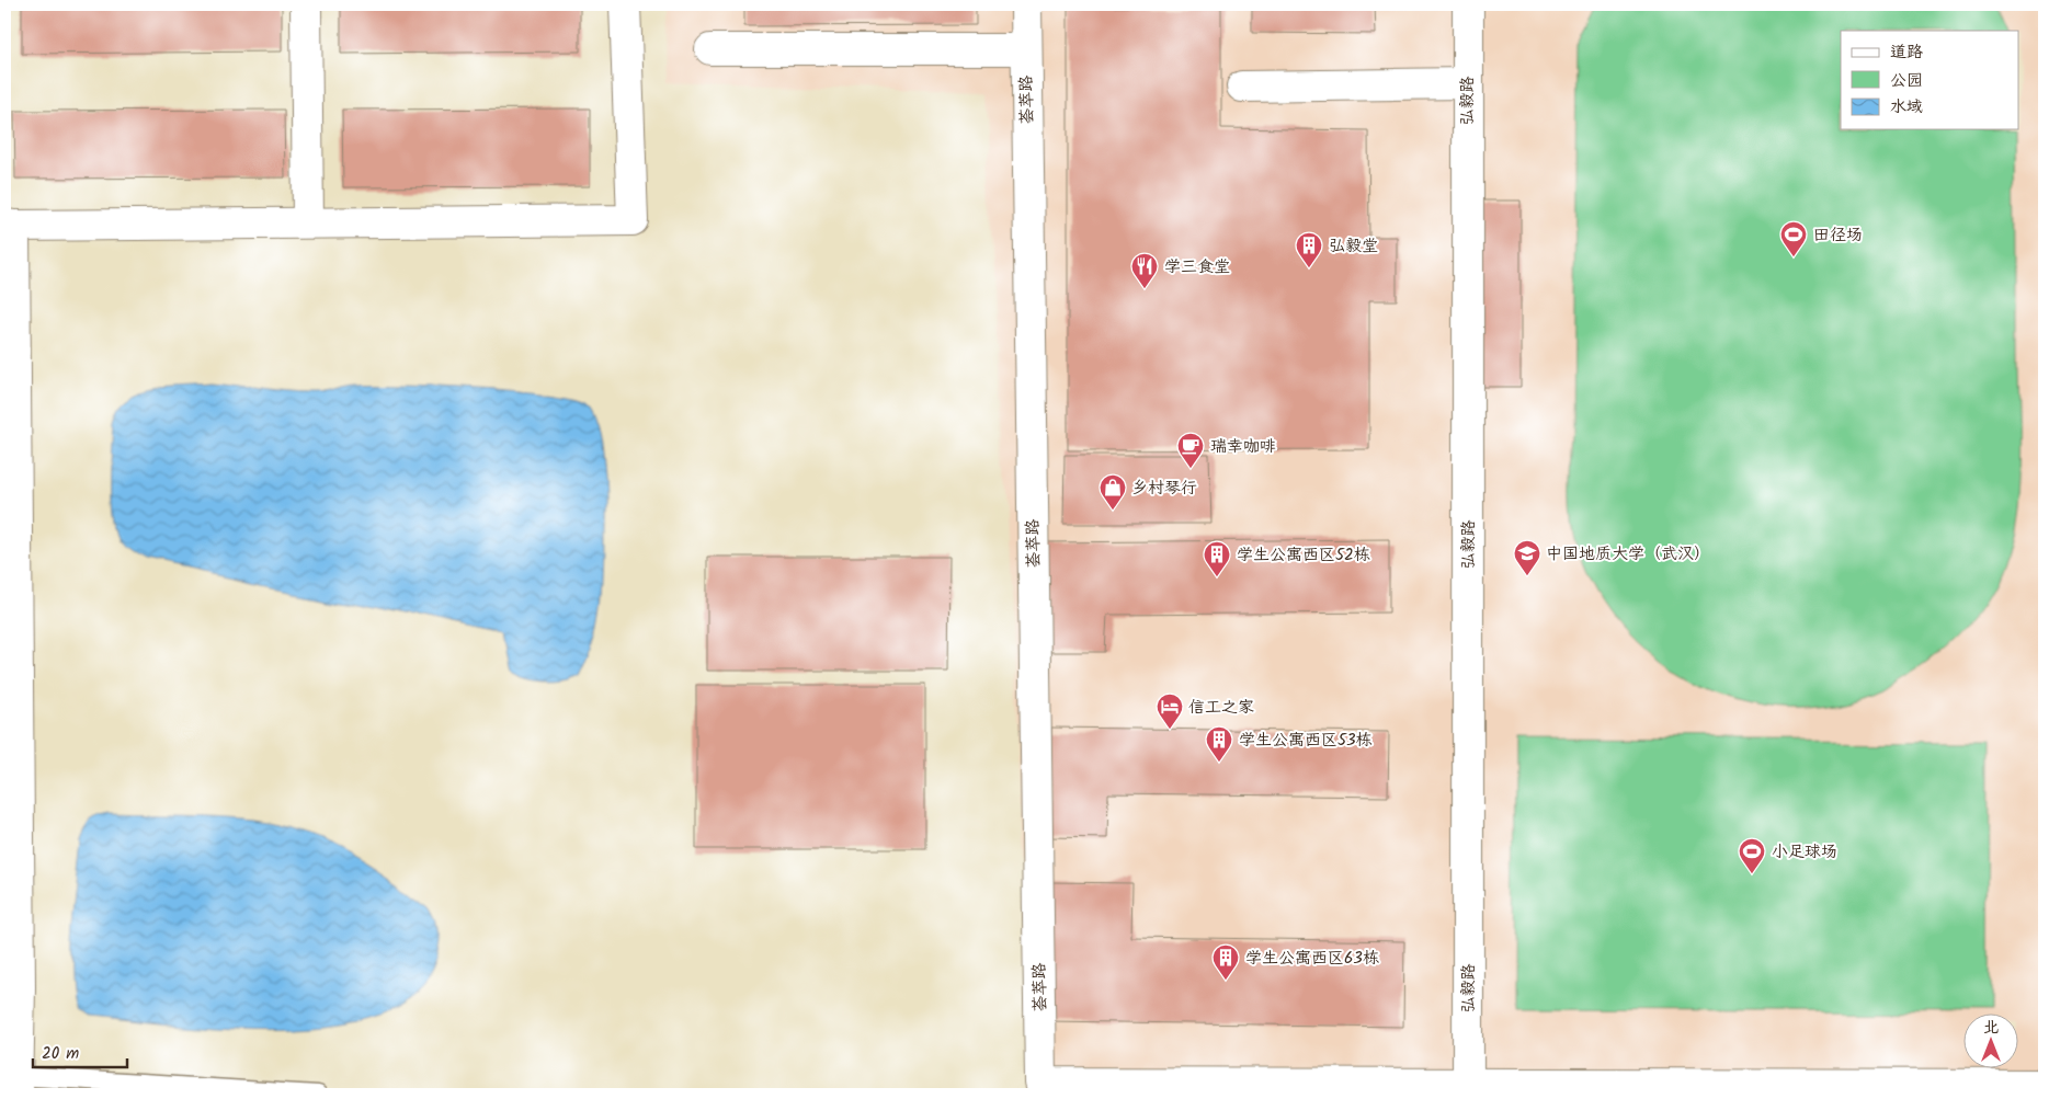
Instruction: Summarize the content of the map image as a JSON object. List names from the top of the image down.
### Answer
{
  "streets": {
    "street": ["荟萃路", "弘毅路"]
  },
  "crossings": [
    ["荟萃路", "弘毅路"]
  ],
  "places": {
    "sports": ["田径场", "小足球场"],
    "building": [
      "弘毅堂",
      "学生公寓西区52栋",
      "学生公寓西区53栋",
      "学生公寓西区63栋"
    ],
    "restaurant": ["学三食堂"],
    "cafe": ["瑞幸咖啡"],
    "shop": ["乡村琴行"],
    "school or university": ["中国地质大学（武汉）"],
    "hotel": ["信工之家"]
  },
  "legend": ["道路", "公园", "水域"],
  "scale_bar": "20 m",
  "north": "top"
}
